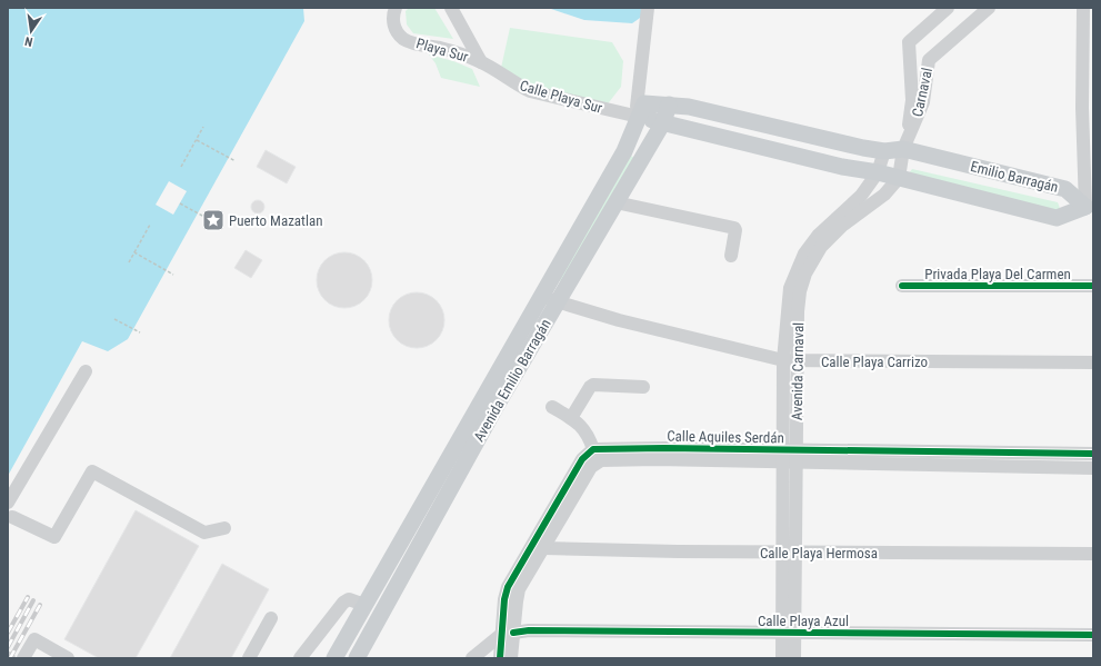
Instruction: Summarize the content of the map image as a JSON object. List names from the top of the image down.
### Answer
{
  "streets": {
    "main road": ["Emilio Barragán", "Avenida Emilio Barragán"],
    "street": [
      "Playa Sur",
      "Carnaval",
      "Calle Playa Sur",
      "Privada Playa Del Carmen",
      "Calle Playa Carrizo",
      "Avenida Carnaval",
      "Calle Aquiles Serdán",
      "Calle Playa Hermosa",
      "Calle Playa Azul"
    ]
  },
  "crossings": [
    ["Playa Sur", "Calle Playa Sur"],
    ["Carnaval", "Emilio Barragán"],
    ["Calle Playa Sur", "Emilio Barragán"],
    ["Calle Playa Sur", "Avenida Emilio Barragán"],
    ["Emilio Barragán", "Avenida Carnaval"],
    ["Emilio Barragán", "Avenida Emilio Barragán"],
    ["Calle Playa Carrizo", "Avenida Carnaval"],
    ["Calle Playa Carrizo", "Avenida Emilio Barragán"],
    ["Avenida Carnaval", "Calle Aquiles Serdán"],
    ["Avenida Carnaval", "Calle Playa Hermosa"],
    ["Avenida Carnaval", "Calle Playa Azul"],
    ["Calle Aquiles Serdán", "Calle Playa Hermosa"],
    ["Calle Aquiles Serdán", "Calle Playa Azul"]
  ],
  "places": {
    "place": ["Puerto Mazatlan"]
  },
  "north": "bottom"
}
